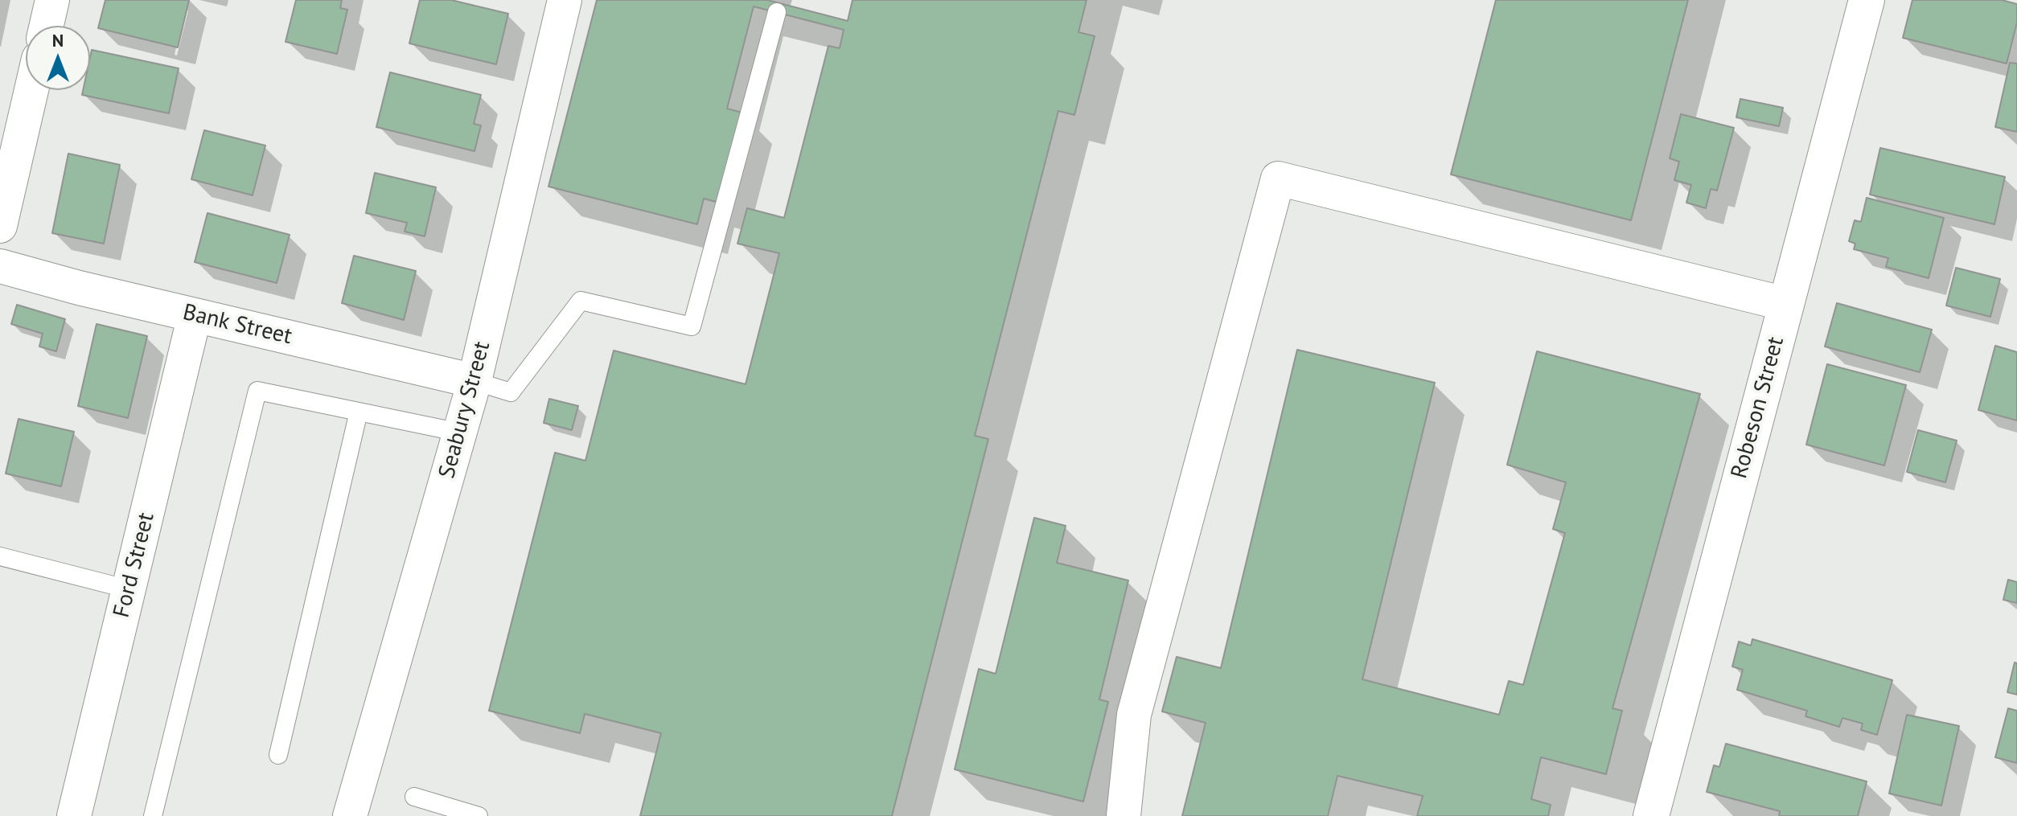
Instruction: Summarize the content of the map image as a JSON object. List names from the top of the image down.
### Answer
{
  "streets": {
    "main road": ["Robeson Street"],
    "street": ["Bank Street", "Seabury Street", "Ford Street"]
  },
  "crossings": [
    ["Bank Street", "Seabury Street"],
    ["Bank Street", "Ford Street"]
  ],
  "north": "top"
}
